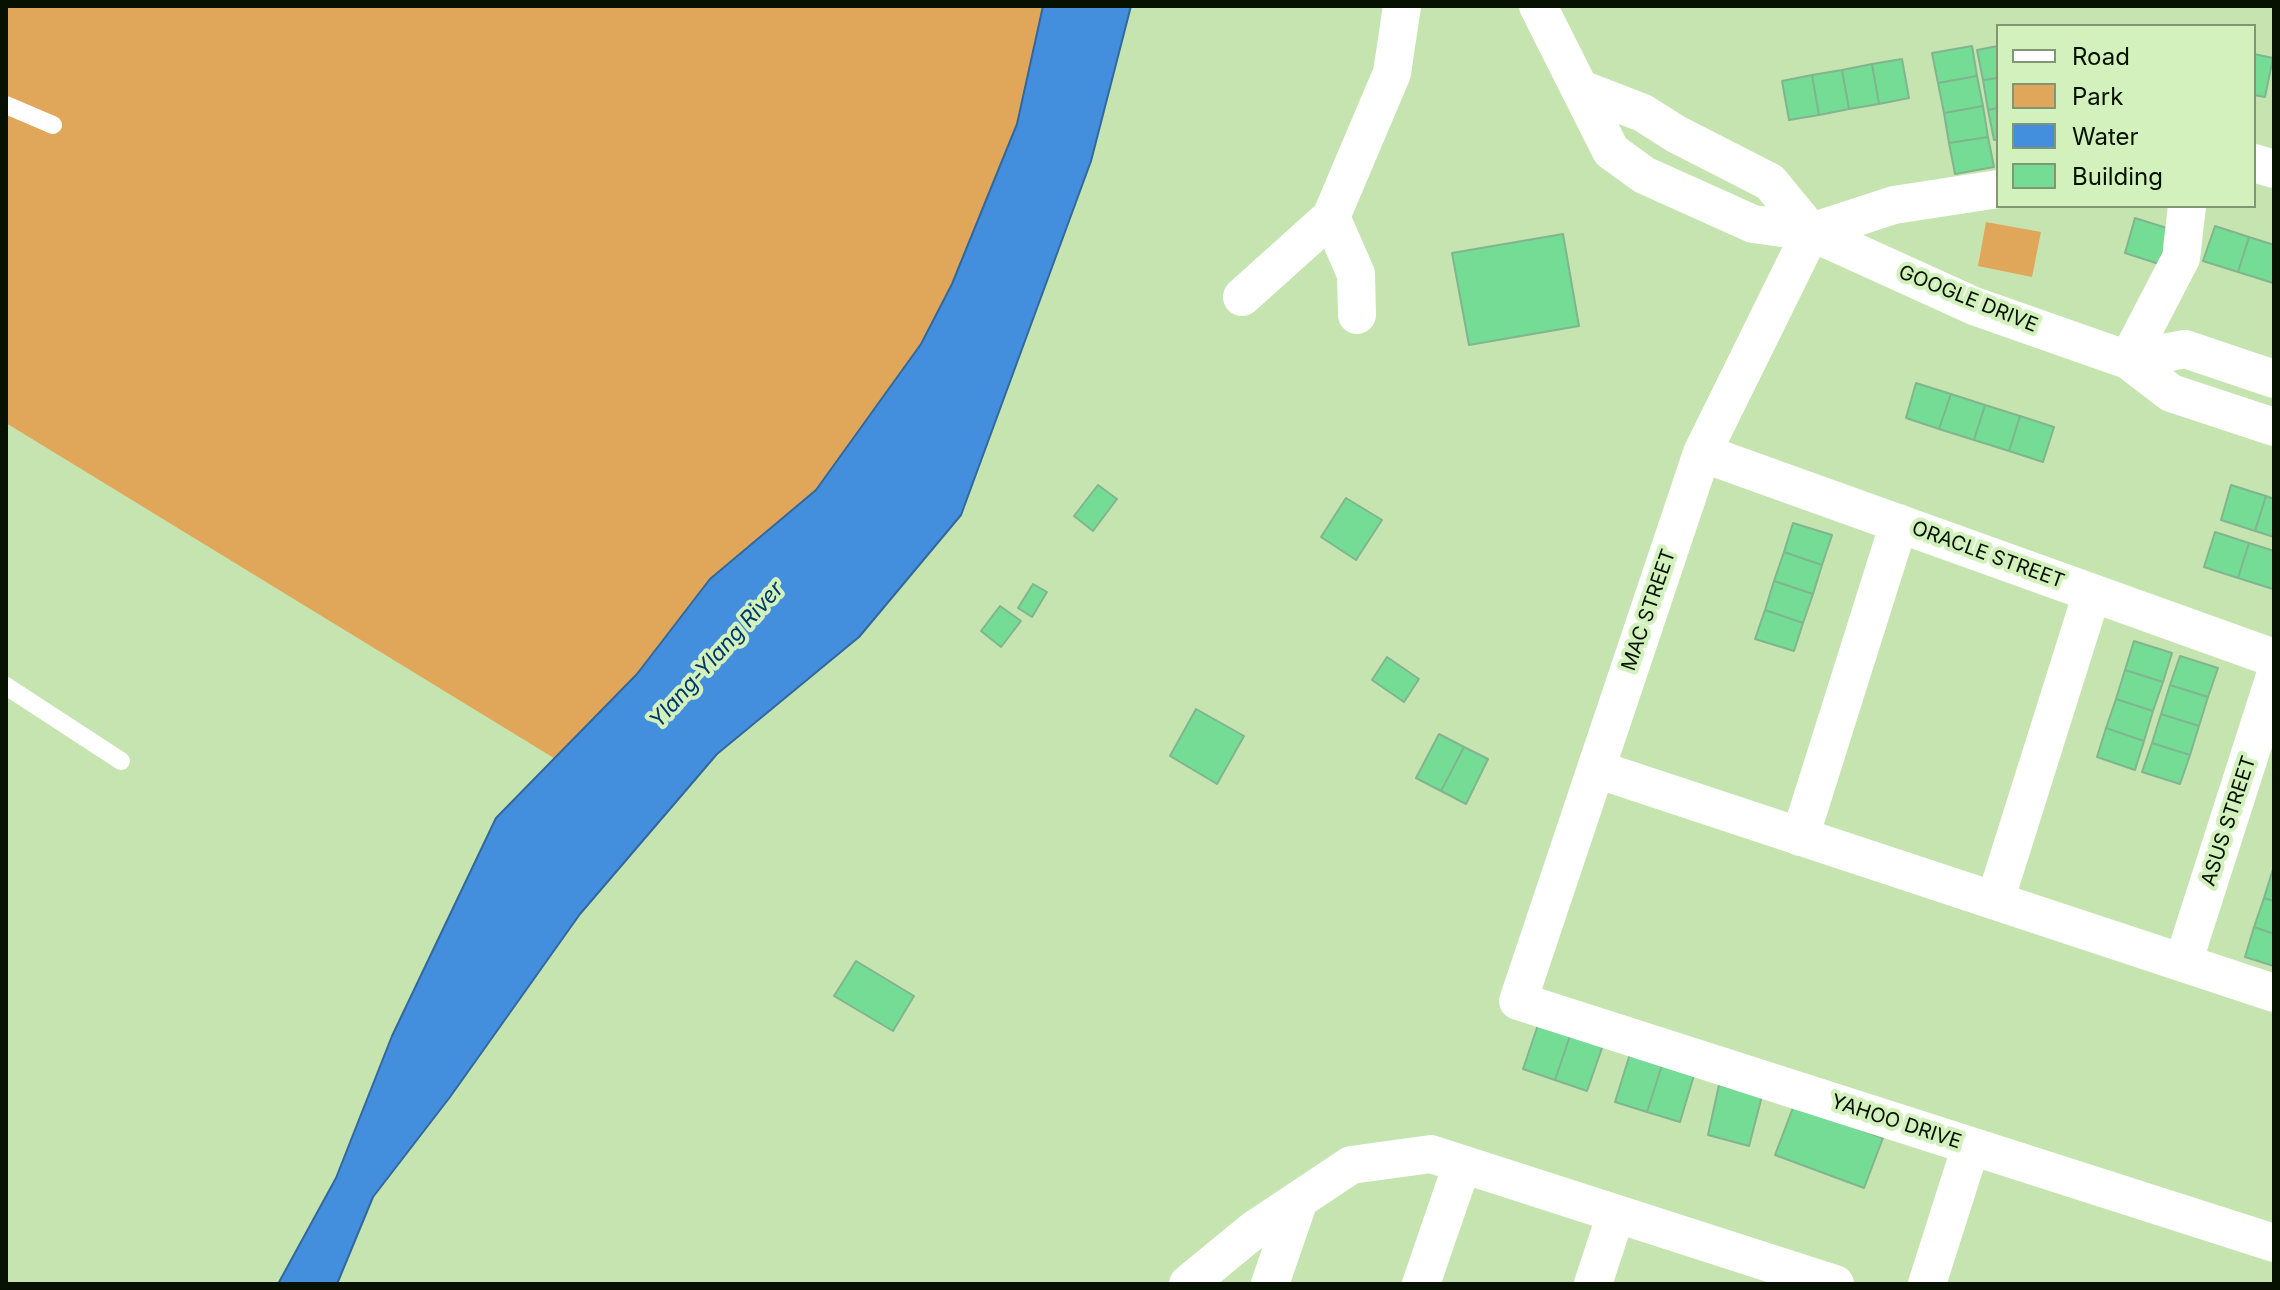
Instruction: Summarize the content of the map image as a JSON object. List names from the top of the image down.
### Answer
{
  "streets": {
    "street": [
      "GOOGLE DRIVE",
      "ORACLE STREET",
      "MAC STREET",
      "ASUS STREET",
      "YAHOO DRIVE"
    ]
  },
  "crossings": [
    ["GOOGLE DRIVE", "MAC STREET"],
    ["ORACLE STREET", "MAC STREET"],
    ["MAC STREET", "YAHOO DRIVE"]
  ],
  "water": ["Ylang-Ylang River"],
  "legend": [
    "Road",
    "Park",
    "Water",
    "Building"
  ]
}
